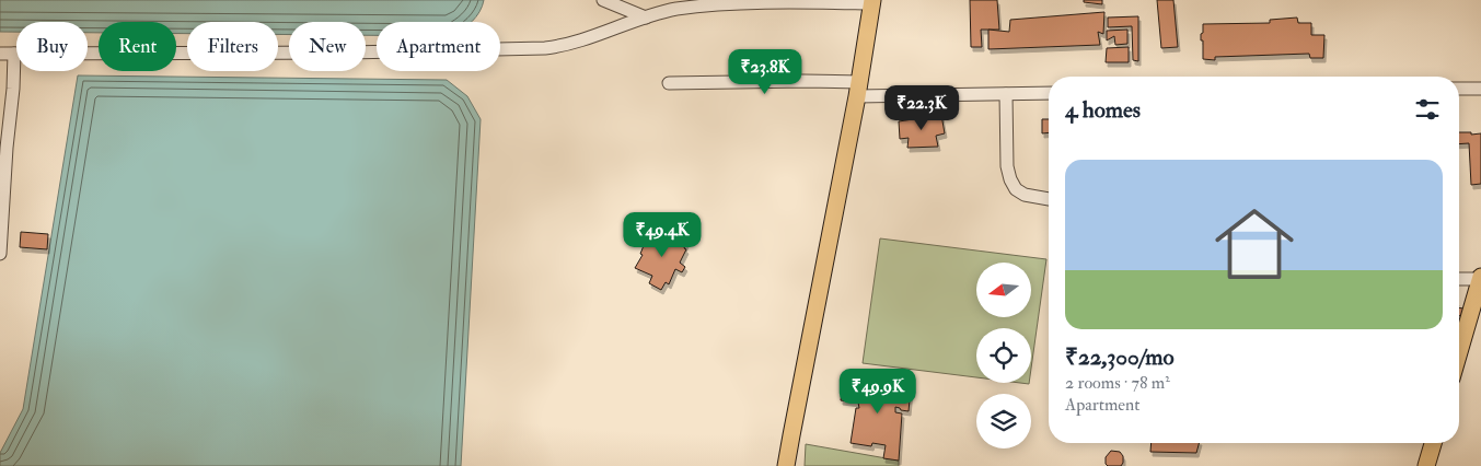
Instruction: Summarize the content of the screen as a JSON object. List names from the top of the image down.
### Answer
{
  "north": "left",
  "page": {
    "chip": [
      "Buy",
      "Rent",
      "Filters",
      "New",
      "Apartment"
    ],
    "price": [
      "₹23.8K",
      "₹22.3K",
      "₹49.4K",
      "₹49.9K"
    ],
    "heading": "4 homes",
    "list": [
      {
        "name": "₹22,300/mo",
        "note": "2 rooms · 78 m² · Apartment"
      }
    ]
  }
}
